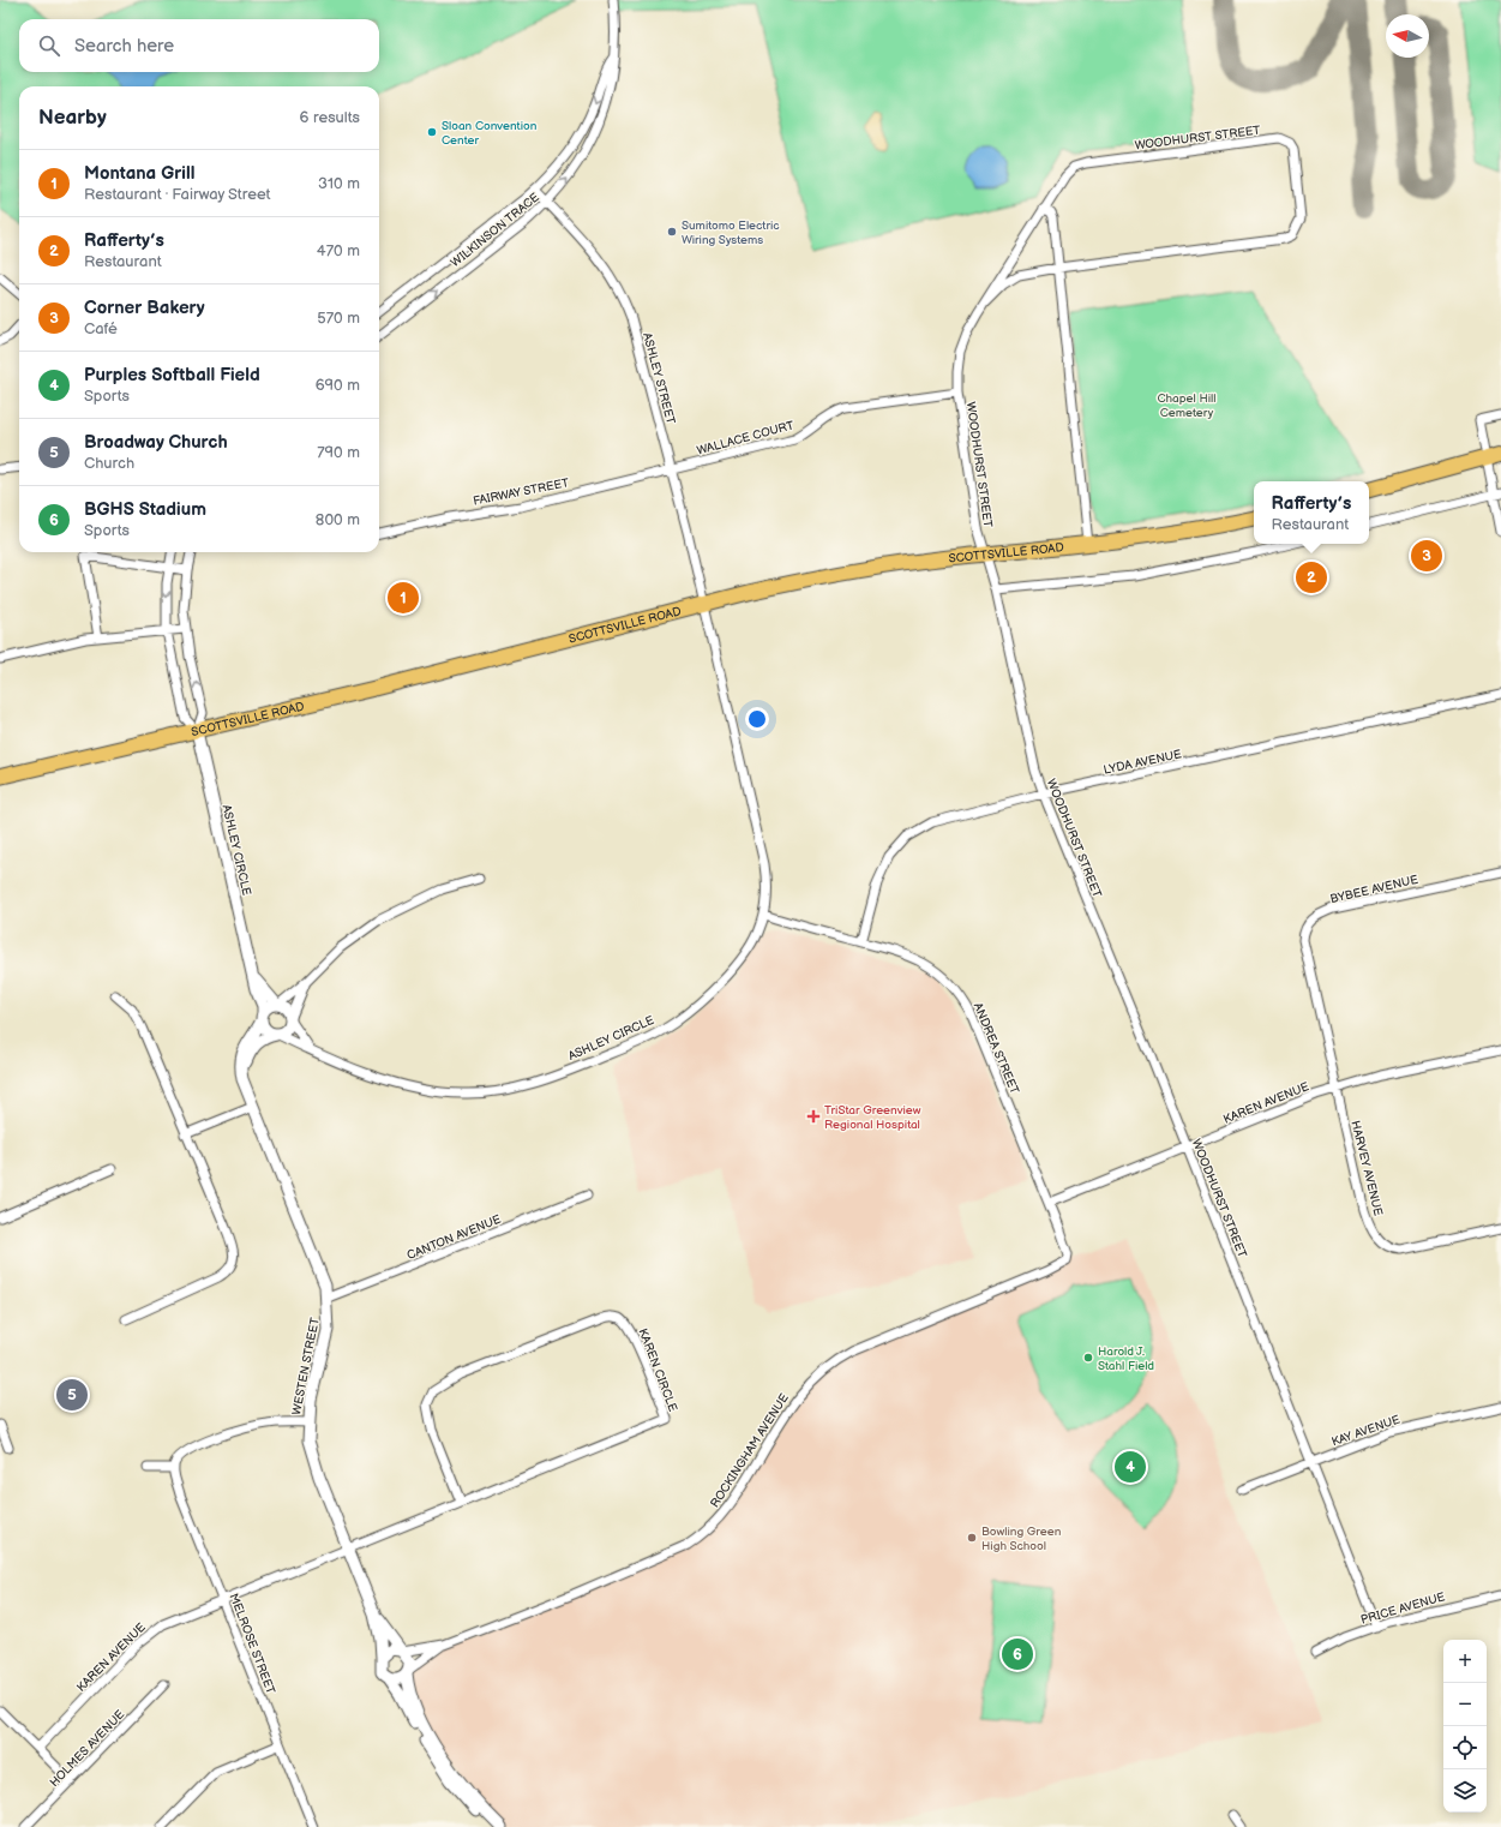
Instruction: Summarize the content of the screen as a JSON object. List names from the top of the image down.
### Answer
{
  "streets": {
    "main road": ["SCOTTSVILLE ROAD"],
    "street": [
      "WOODHURST STREET",
      "WILKINSON TRACE",
      "ASHLEY STREET",
      "WALLACE COURT",
      "FAIRWAY STREET",
      "LYDA AVENUE",
      "ASHLEY CIRCLE",
      "BYBEE AVENUE",
      "ANDREA STREET",
      "KAREN AVENUE",
      "HARVEY AVENUE",
      "CANTON AVENUE",
      "WESTEN STREET",
      "KAREN CIRCLE",
      "KAY AVENUE",
      "ROCKINGHAM AVENUE",
      "PRICE AVENUE",
      "MELROSE STREET",
      "HOLMES AVENUE"
    ]
  },
  "crossings": [
    ["WOODHURST STREET", "WALLACE COURT"],
    ["WOODHURST STREET", "SCOTTSVILLE ROAD"],
    ["WOODHURST STREET", "LYDA AVENUE"],
    ["WOODHURST STREET", "KAREN AVENUE"],
    ["WOODHURST STREET", "KAY AVENUE"],
    ["WOODHURST STREET", "PRICE AVENUE"],
    ["WILKINSON TRACE", "ASHLEY STREET"],
    ["ASHLEY STREET", "WALLACE COURT"],
    ["ASHLEY STREET", "FAIRWAY STREET"],
    ["ASHLEY STREET", "SCOTTSVILLE ROAD"],
    ["ASHLEY STREET", "ASHLEY CIRCLE"],
    ["WALLACE COURT", "FAIRWAY STREET"],
    ["SCOTTSVILLE ROAD", "ASHLEY CIRCLE"],
    ["LYDA AVENUE", "ANDREA STREET"],
    ["ASHLEY CIRCLE", "ANDREA STREET"],
    ["ASHLEY CIRCLE", "WESTEN STREET"],
    ["BYBEE AVENUE", "KAREN AVENUE"],
    ["BYBEE AVENUE", "HARVEY AVENUE"],
    ["ANDREA STREET", "KAREN AVENUE"],
    ["ANDREA STREET", "ROCKINGHAM AVENUE"],
    ["KAREN AVENUE", "HARVEY AVENUE"],
    ["KAREN AVENUE", "WESTEN STREET"],
    ["KAREN AVENUE", "KAREN CIRCLE"],
    ["KAREN AVENUE", "MELROSE STREET"],
    ["CANTON AVENUE", "WESTEN STREET"],
    ["WESTEN STREET", "KAREN CIRCLE"],
    ["WESTEN STREET", "ROCKINGHAM AVENUE"]
  ],
  "parks": ["Chapel Hill Cemetery"],
  "places": {
    "other": [
      "Sloan Convention Center",
      "Sumitomo Electric Wiring Systems",
      "Harold J. Stahl Field",
      "Bowling Green High School"
    ],
    "health": ["TriStar Greenview Regional Hospital"]
  },
  "north": "left",
  "page": {
    "search": "Search here",
    "heading": ["Nearby", "6 results"],
    "list": [
      {
        "mark": "1",
        "name": "Montana Grill",
        "note": "Restaurant · Fairway Street",
        "value": "310 m"
      },
      {
        "mark": "2",
        "name": "Rafferty’s",
        "note": "Restaurant",
        "value": "470 m"
      },
      {
        "mark": "3",
        "name": "Corner Bakery",
        "note": "Café",
        "value": "570 m"
      },
      {
        "mark": "4",
        "name": "Purples Softball Field",
        "note": "Sports",
        "value": "690 m"
      },
      {
        "mark": "5",
        "name": "Broadway Church",
        "note": "Church",
        "value": "790 m"
      },
      {
        "mark": "6",
        "name": "BGHS Stadium",
        "note": "Sports",
        "value": "800 m"
      }
    ],
    "popup": ["Rafferty’s", "Restaurant"],
    "pins": [
      "3",
      "2",
      "1",
      "5",
      "4",
      "6"
    ],
    "map_buttons": ["+", "−"]
  }
}
